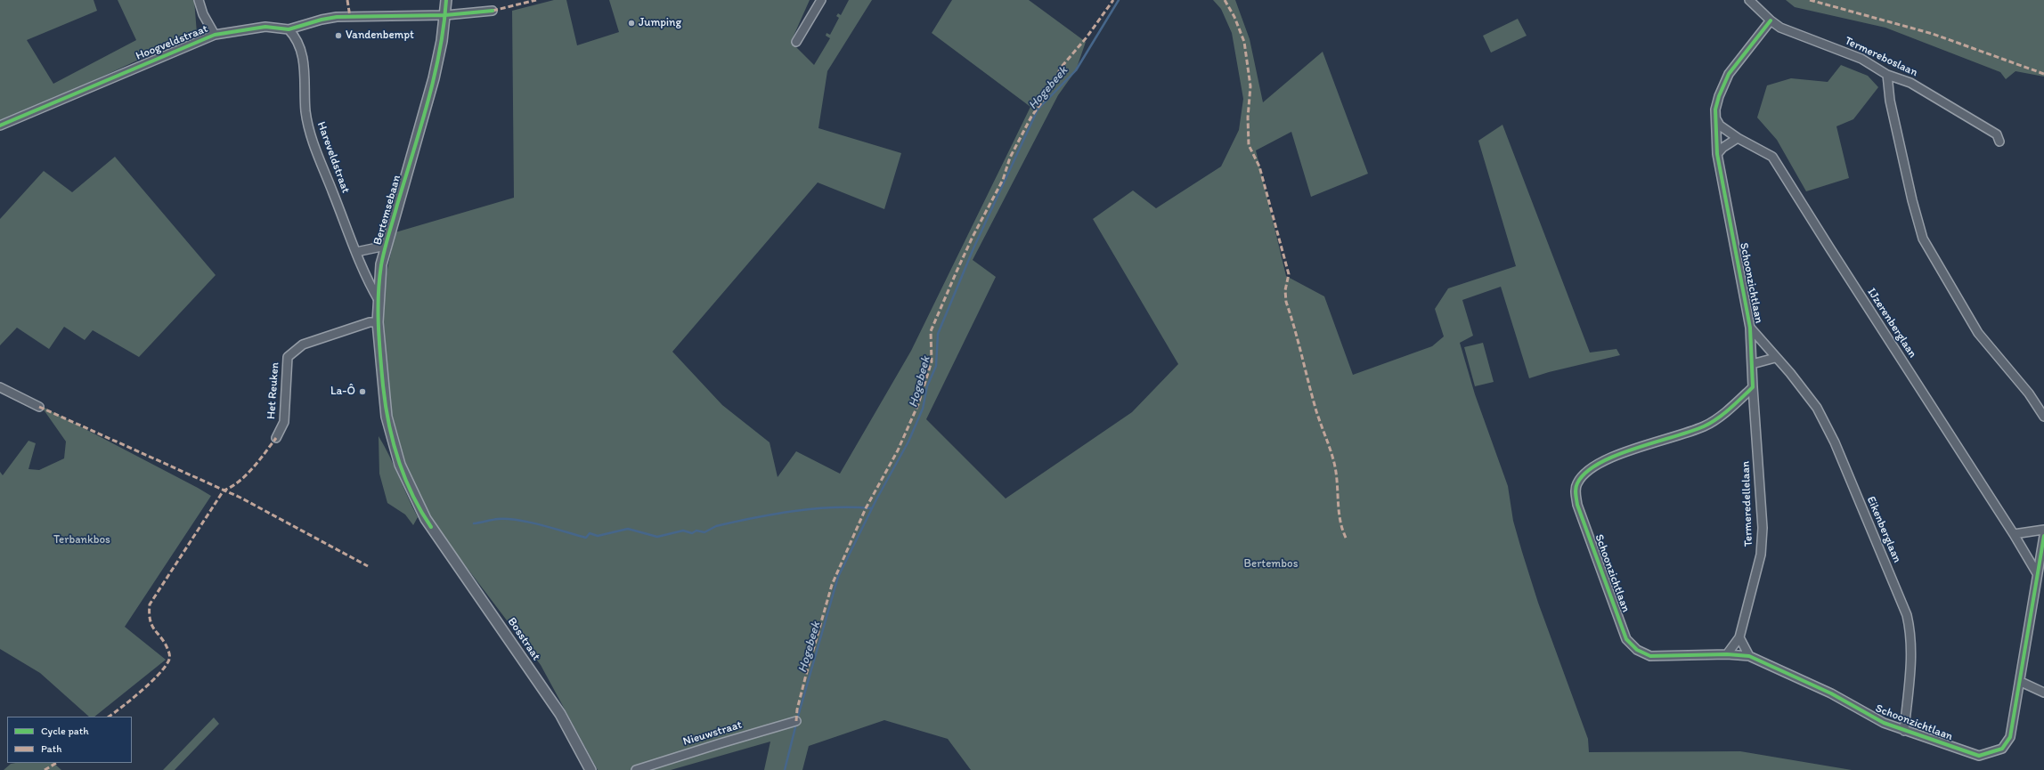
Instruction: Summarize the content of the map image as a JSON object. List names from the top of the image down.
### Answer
{
  "streets": {
    "street": [
      "Hoogveldstraat",
      "Termereboslaan",
      "Hareveldstraat",
      "Bertemsebaan",
      "Schoonzichtlaan",
      "IJzerenberglaan",
      "Het Reuken",
      "Termeredellelaan",
      "Eikenberglaan",
      "Bosstraat",
      "Nieuwstraat"
    ]
  },
  "crossings": [
    ["Hoogveldstraat", "Hareveldstraat"],
    ["Hoogveldstraat", "Bertemsebaan"],
    ["Termereboslaan", "Schoonzichtlaan"],
    ["Hareveldstraat", "Bertemsebaan"],
    ["Bertemsebaan", "Het Reuken"],
    ["Bertemsebaan", "Bosstraat"],
    ["Schoonzichtlaan", "IJzerenberglaan"],
    ["Schoonzichtlaan", "Termeredellelaan"],
    ["Schoonzichtlaan", "Eikenberglaan"]
  ],
  "water": ["Hogebeek"],
  "parks": ["Terbankbos", "Bertembos"],
  "places": ["Jumping", "Vandenbempt", "La-Ô"],
  "legend": ["Cycle path", "Path"]
}
